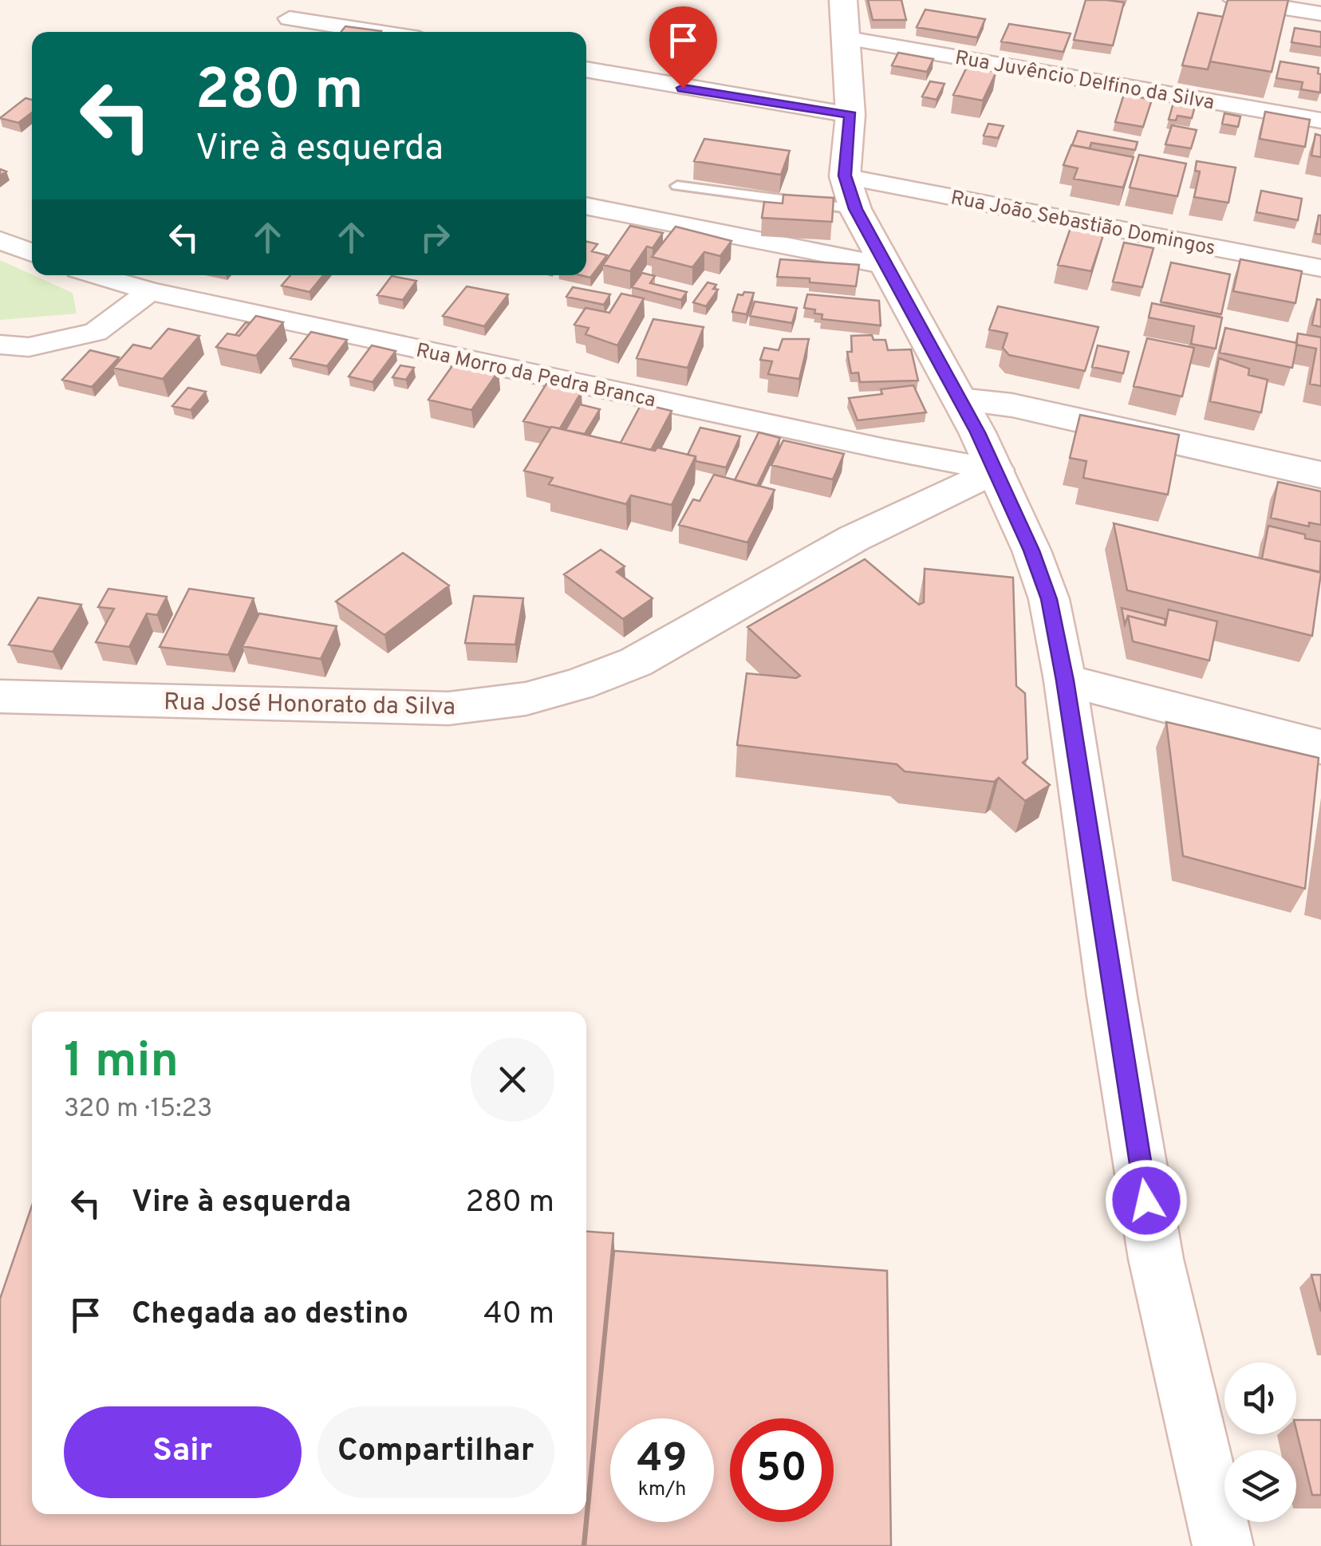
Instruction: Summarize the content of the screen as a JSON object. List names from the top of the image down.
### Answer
{
  "streets": {
    "main road": ["Rua José Honorato da Silva"],
    "street": ["Rua Juvêncio Delfino da Silva", "Rua João Sebastião Domingos", "Rua Morro da Pedra Branca"]
  },
  "crossings": [
    ["Rua Morro da Pedra Branca", "Rua José Honorato da Silva"]
  ],
  "page": {
    "turn": ["280 m", "Vire à esquerda"],
    "heading": ["1 min", "320 m · 15:23"],
    "list": [
      {
        "name": "Vire à esquerda",
        "value": "280 m"
      },
      {
        "name": "Chegada ao destino",
        "value": "40 m"
      }
    ],
    "buttons": ["Sair", "Compartilhar"],
    "speed": "49 km/h",
    "limit": "50"
  }
}
